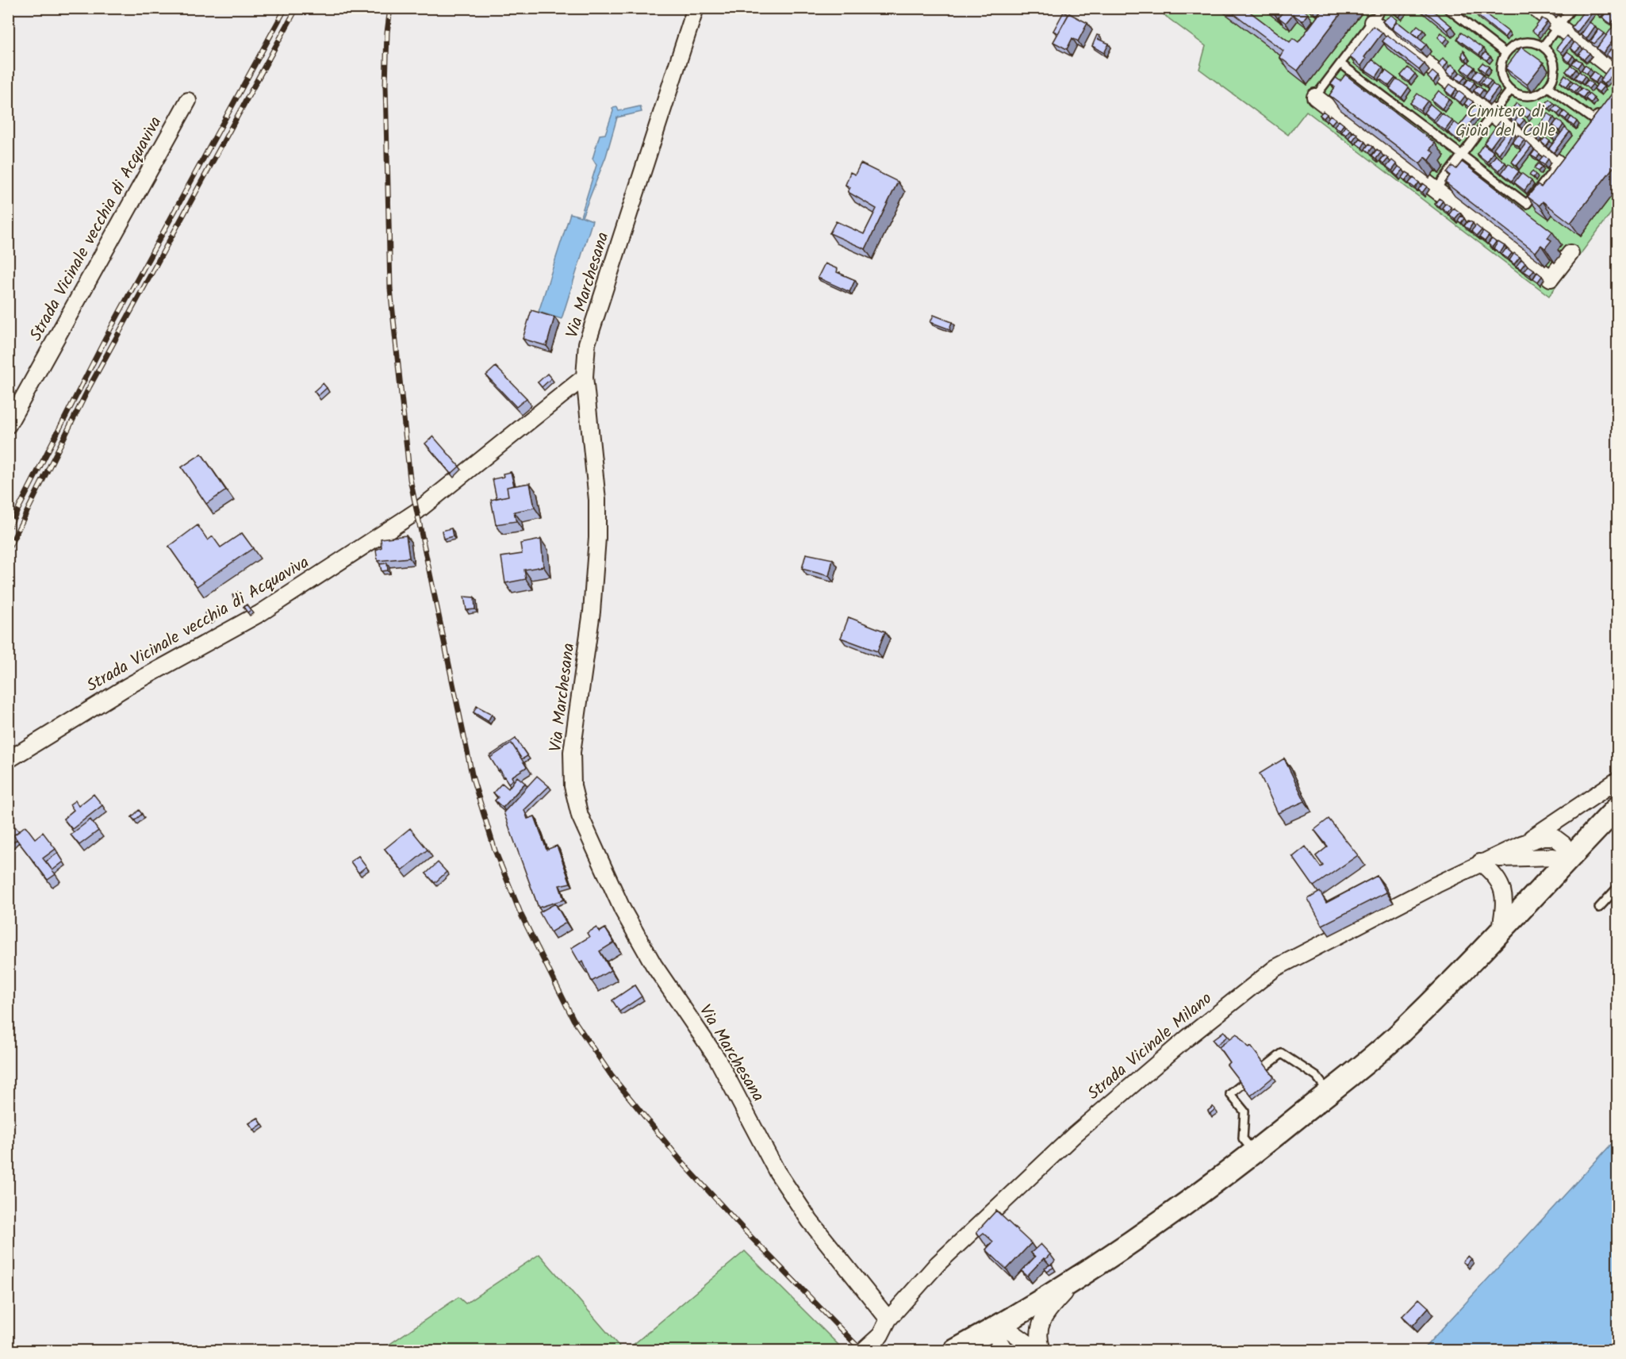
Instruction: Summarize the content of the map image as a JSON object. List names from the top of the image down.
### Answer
{
  "streets": {
    "street": ["Strada Vicinale vecchia di Acquaviva", "Via Marchesana", "Strada Vicinale Milano"]
  },
  "crossings": [
    ["Strada Vicinale vecchia di Acquaviva", "Via Marchesana"],
    ["Via Marchesana", "Strada Vicinale Milano"]
  ],
  "parks": ["Cimitero di Gioia del Colle"]
}
